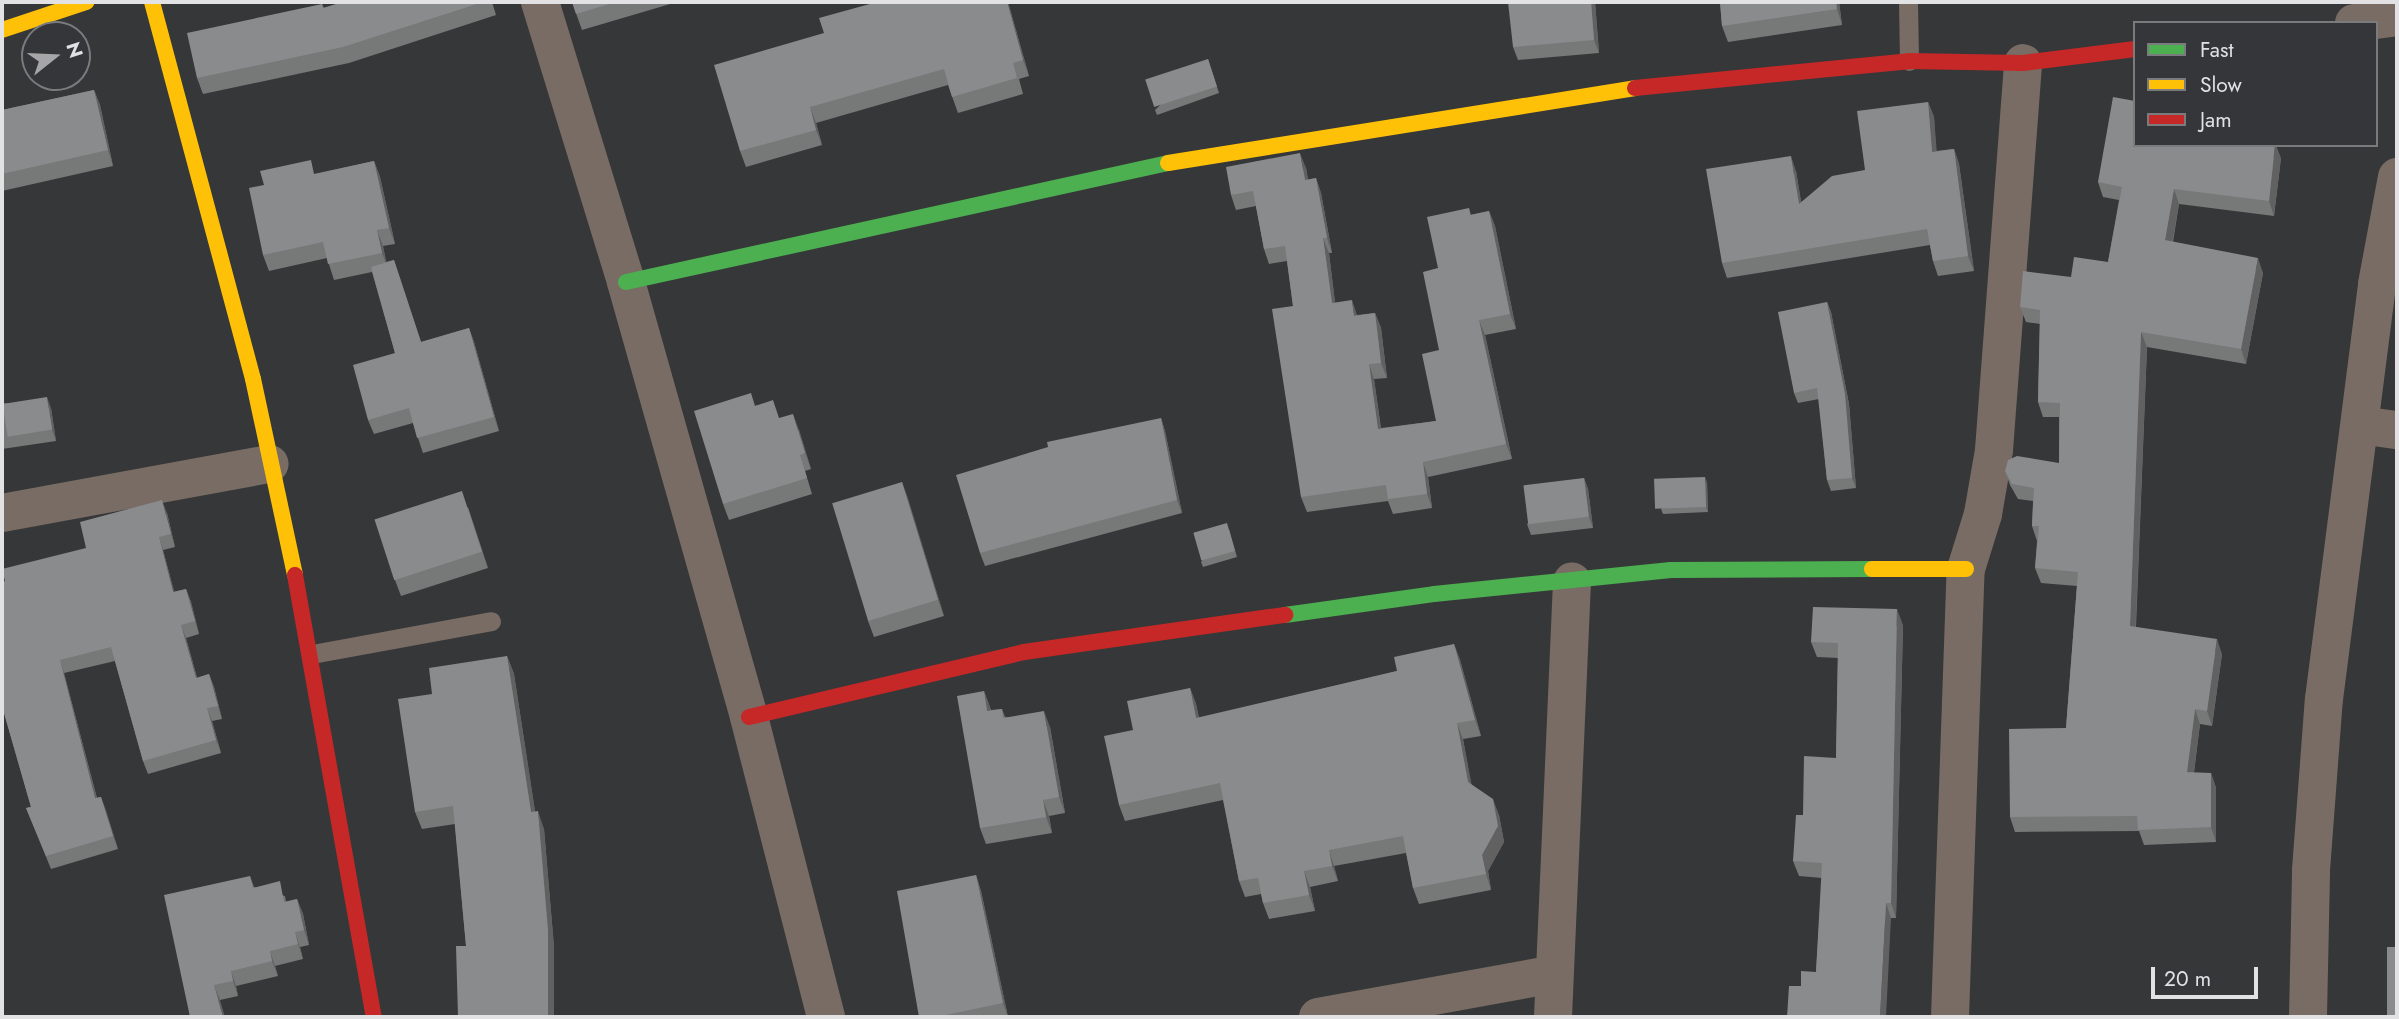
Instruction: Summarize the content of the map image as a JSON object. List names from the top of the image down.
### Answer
{
  "legend": ["Fast", "Slow", "Jam"],
  "scale_bar": "20 m",
  "north": "right"
}
